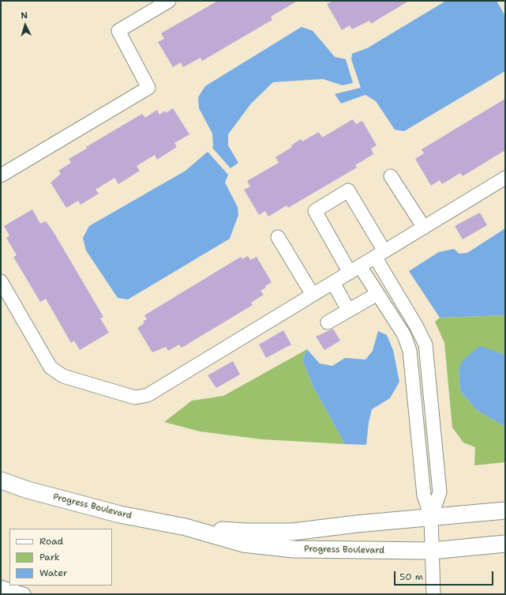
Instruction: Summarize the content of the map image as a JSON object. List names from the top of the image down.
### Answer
{
  "streets": {
    "main road": ["Progress Boulevard"]
  },
  "legend": ["Road", "Park", "Water"],
  "scale_bar": "50 m",
  "north": "top"
}
